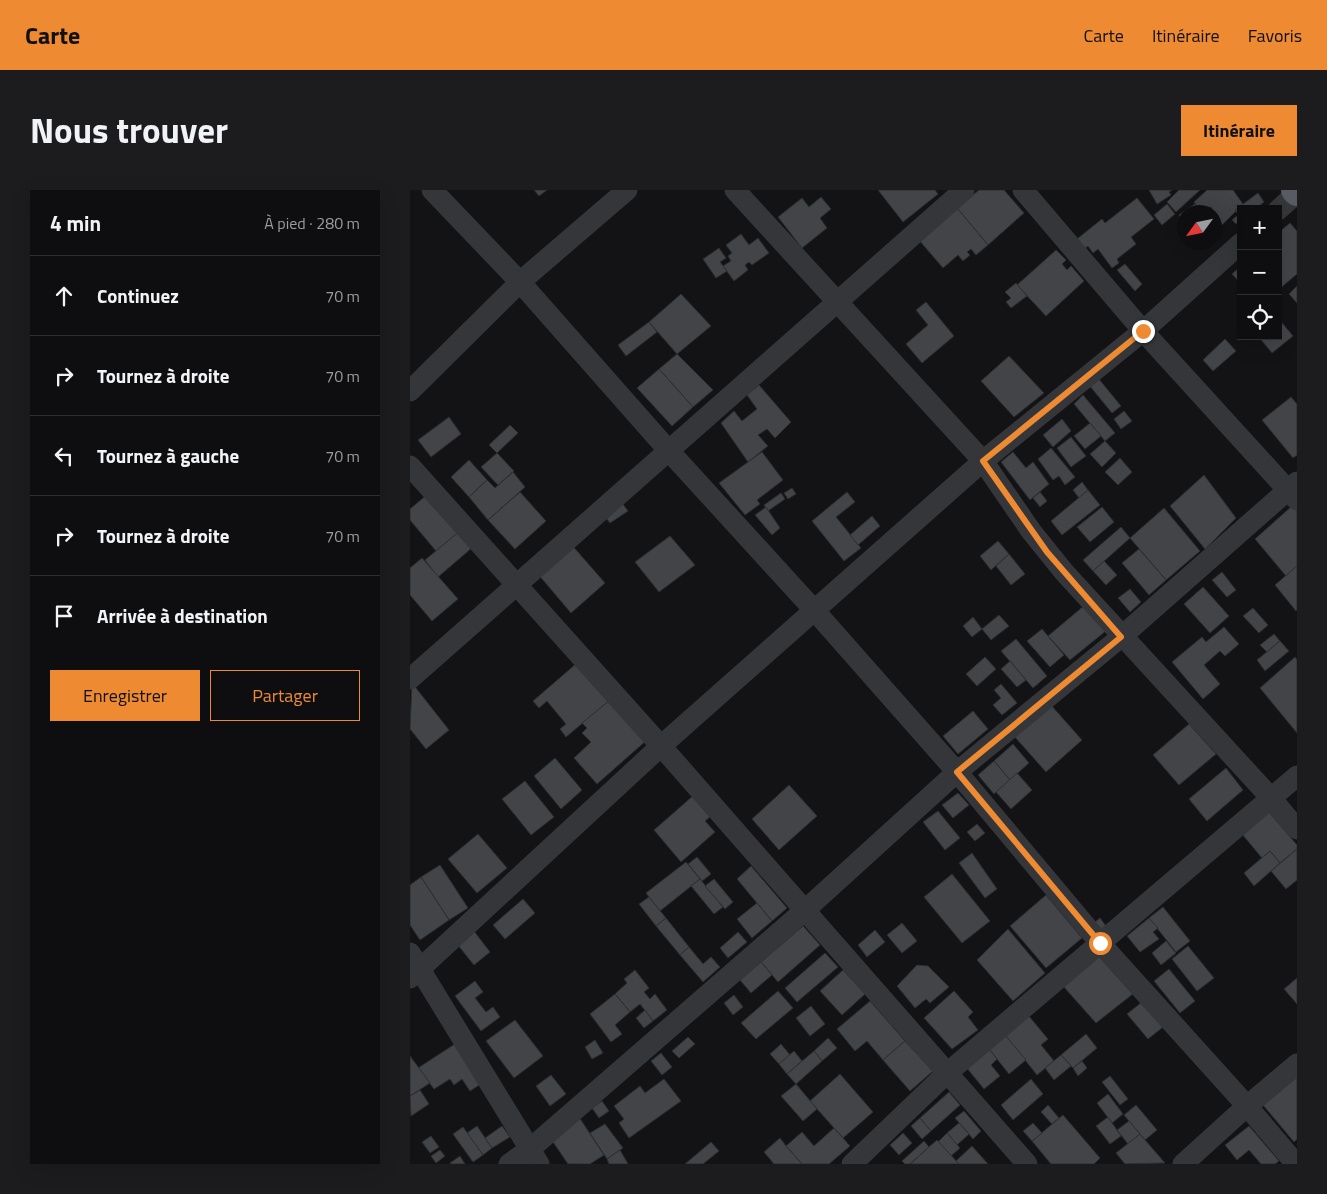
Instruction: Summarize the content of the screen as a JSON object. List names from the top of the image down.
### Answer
{
  "north": "bottom left",
  "page": {
    "header": "Carte",
    "nav": ["Carte", "Itinéraire", "Favoris"],
    "title": "Nous trouver",
    "buttons": [
      "Itinéraire",
      ["Enregistrer", "Partager"]
    ],
    "heading": ["4 min", "À pied · 280 m"],
    "map_buttons": ["+", "−"],
    "list": [
      ["Continuez", "70 m"],
      ["Tournez à droite", "70 m"],
      ["Tournez à gauche", "70 m"],
      ["Tournez à droite", "70 m"],
      "Arrivée à destination"
    ]
  }
}
